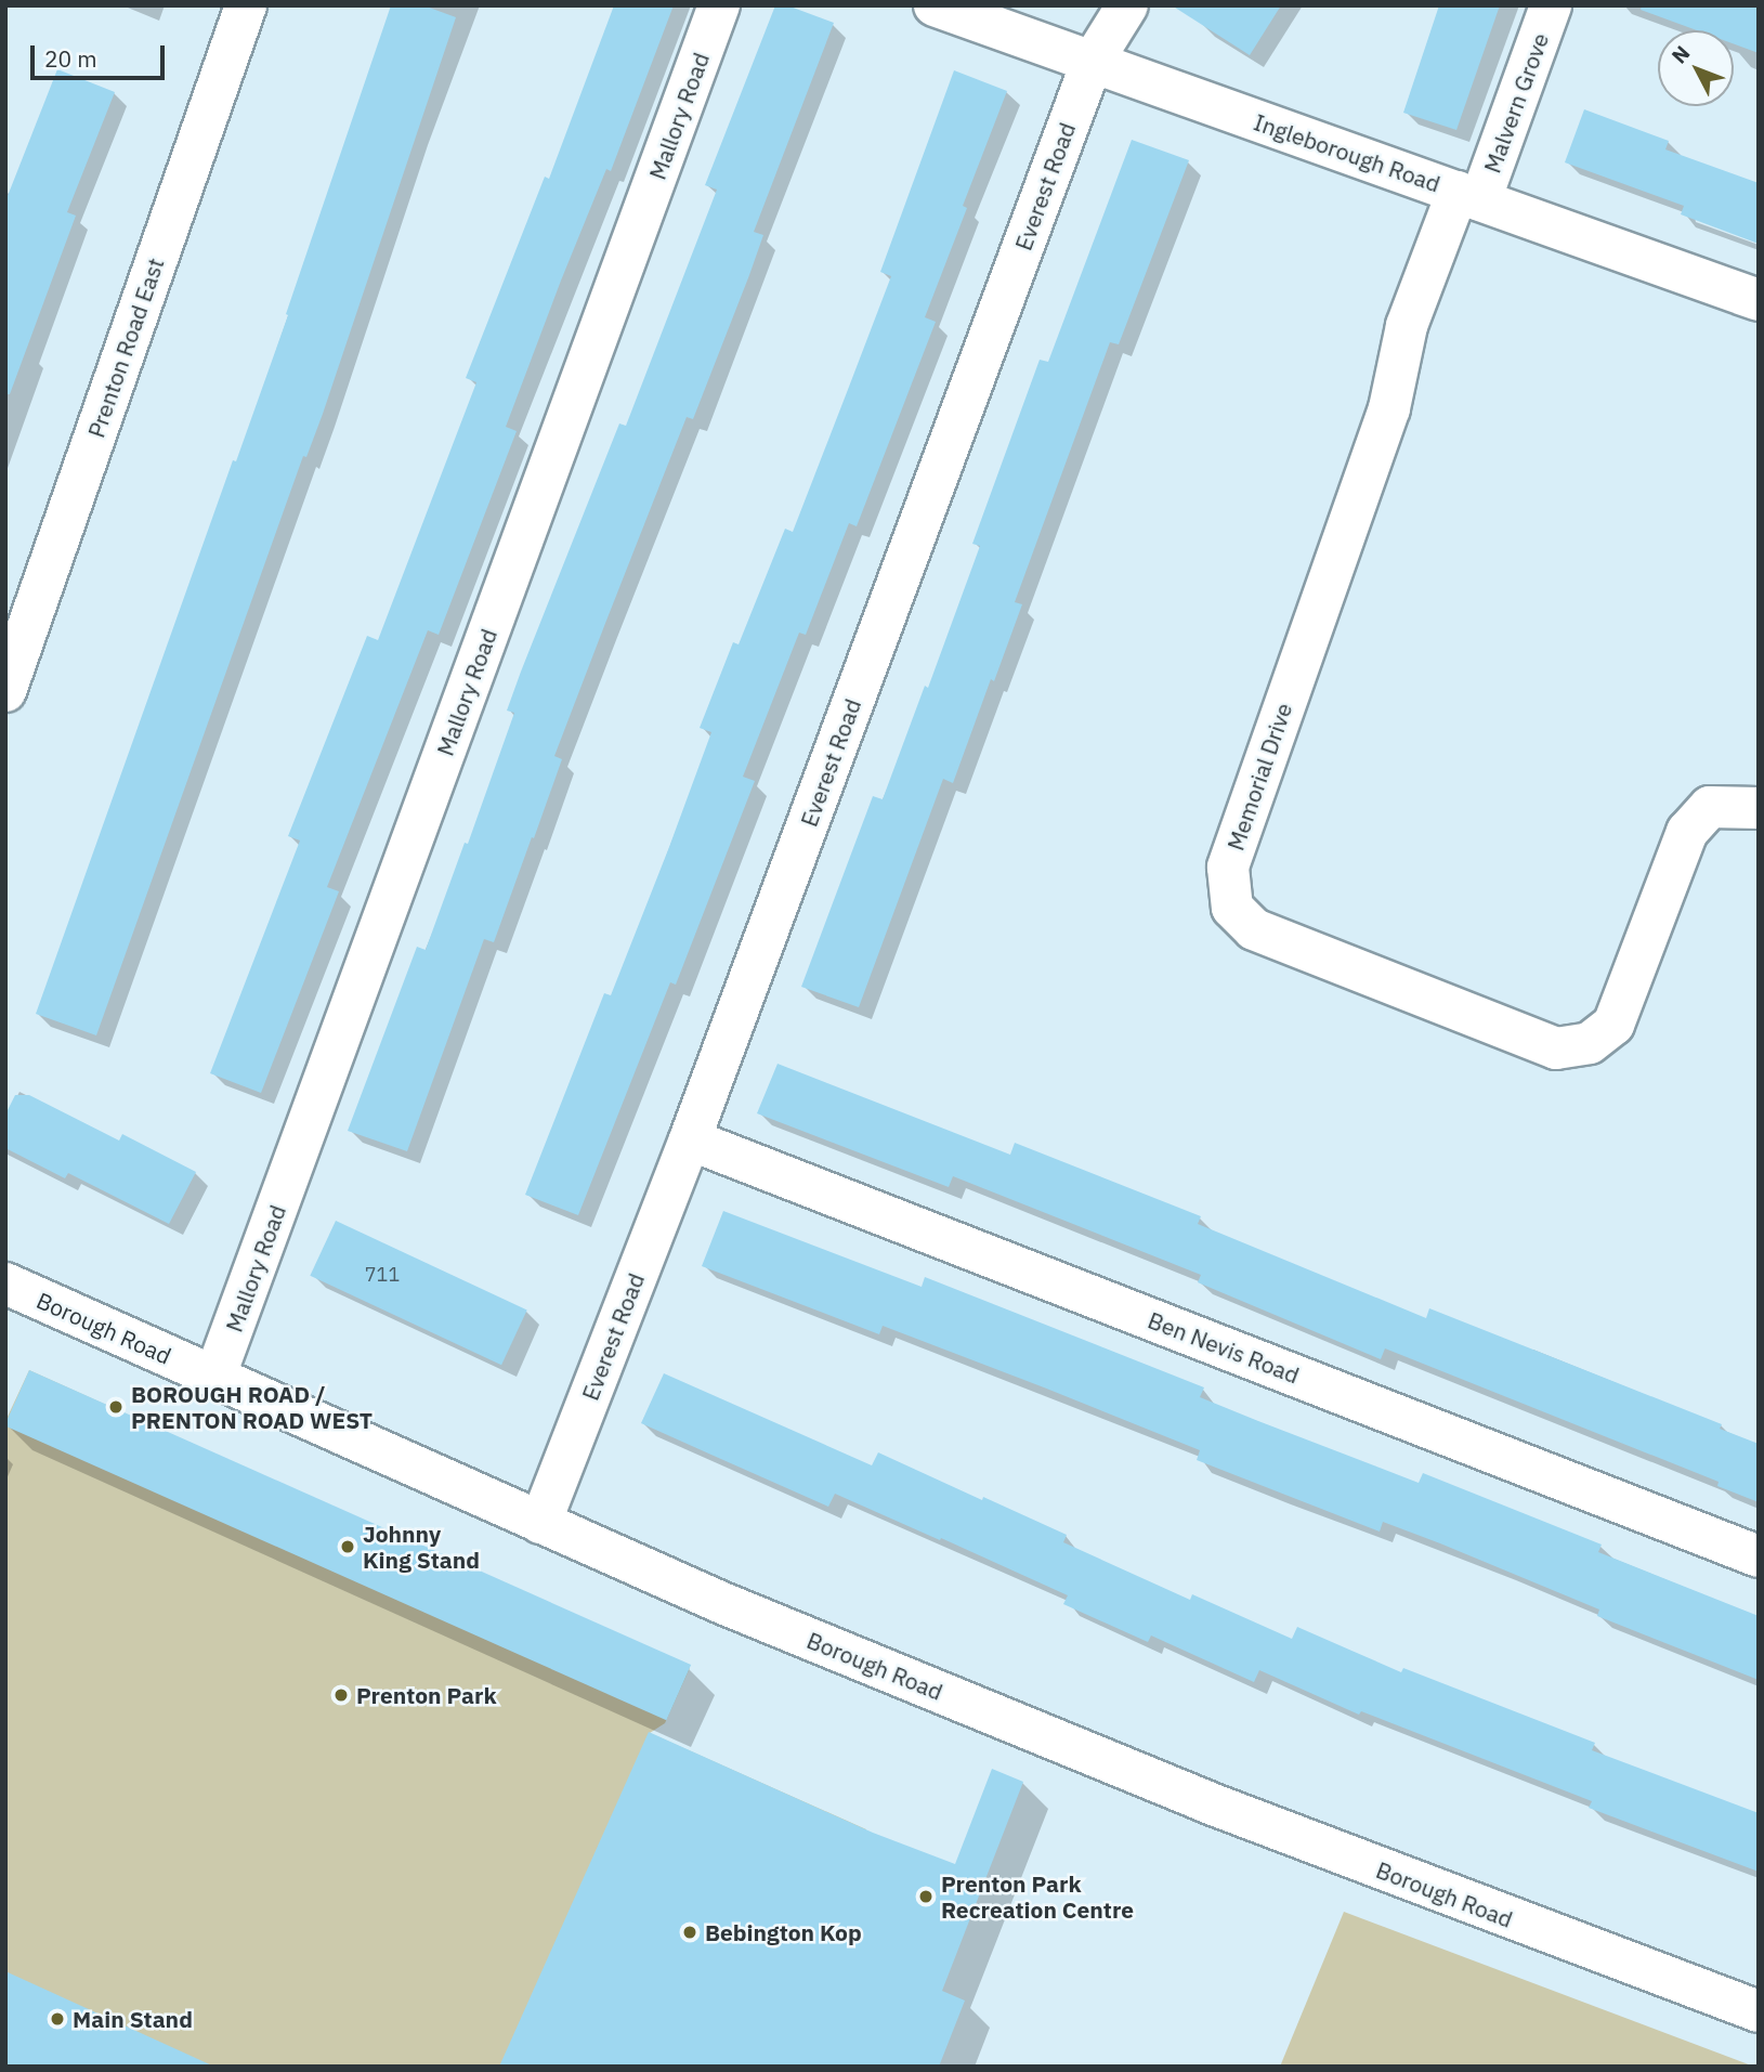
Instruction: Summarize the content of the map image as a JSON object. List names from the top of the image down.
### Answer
{
  "streets": {
    "street": [
      "Malvern Grove",
      "Mallory Road",
      "Ingleborough Road",
      "Everest Road",
      "Prenton Road East",
      "Memorial Drive",
      "Borough Road",
      "Ben Nevis Road"
    ]
  },
  "crossings": [
    ["Malvern Grove", "Ingleborough Road"],
    ["Malvern Grove", "Memorial Drive"],
    ["Mallory Road", "Borough Road"],
    ["Ingleborough Road", "Everest Road"],
    ["Ingleborough Road", "Memorial Drive"],
    ["Everest Road", "Borough Road"],
    ["Everest Road", "Ben Nevis Road"]
  ],
  "places": [
    "BOROUGH ROAD / PRENTON ROAD WEST",
    "Johnny King Stand",
    "Prenton Park",
    "Prenton Park Recreation Centre",
    "Bebington Kop",
    "Main Stand"
  ],
  "house_numbers": ["711"],
  "scale_bar": "20 m",
  "north": "top left"
}
